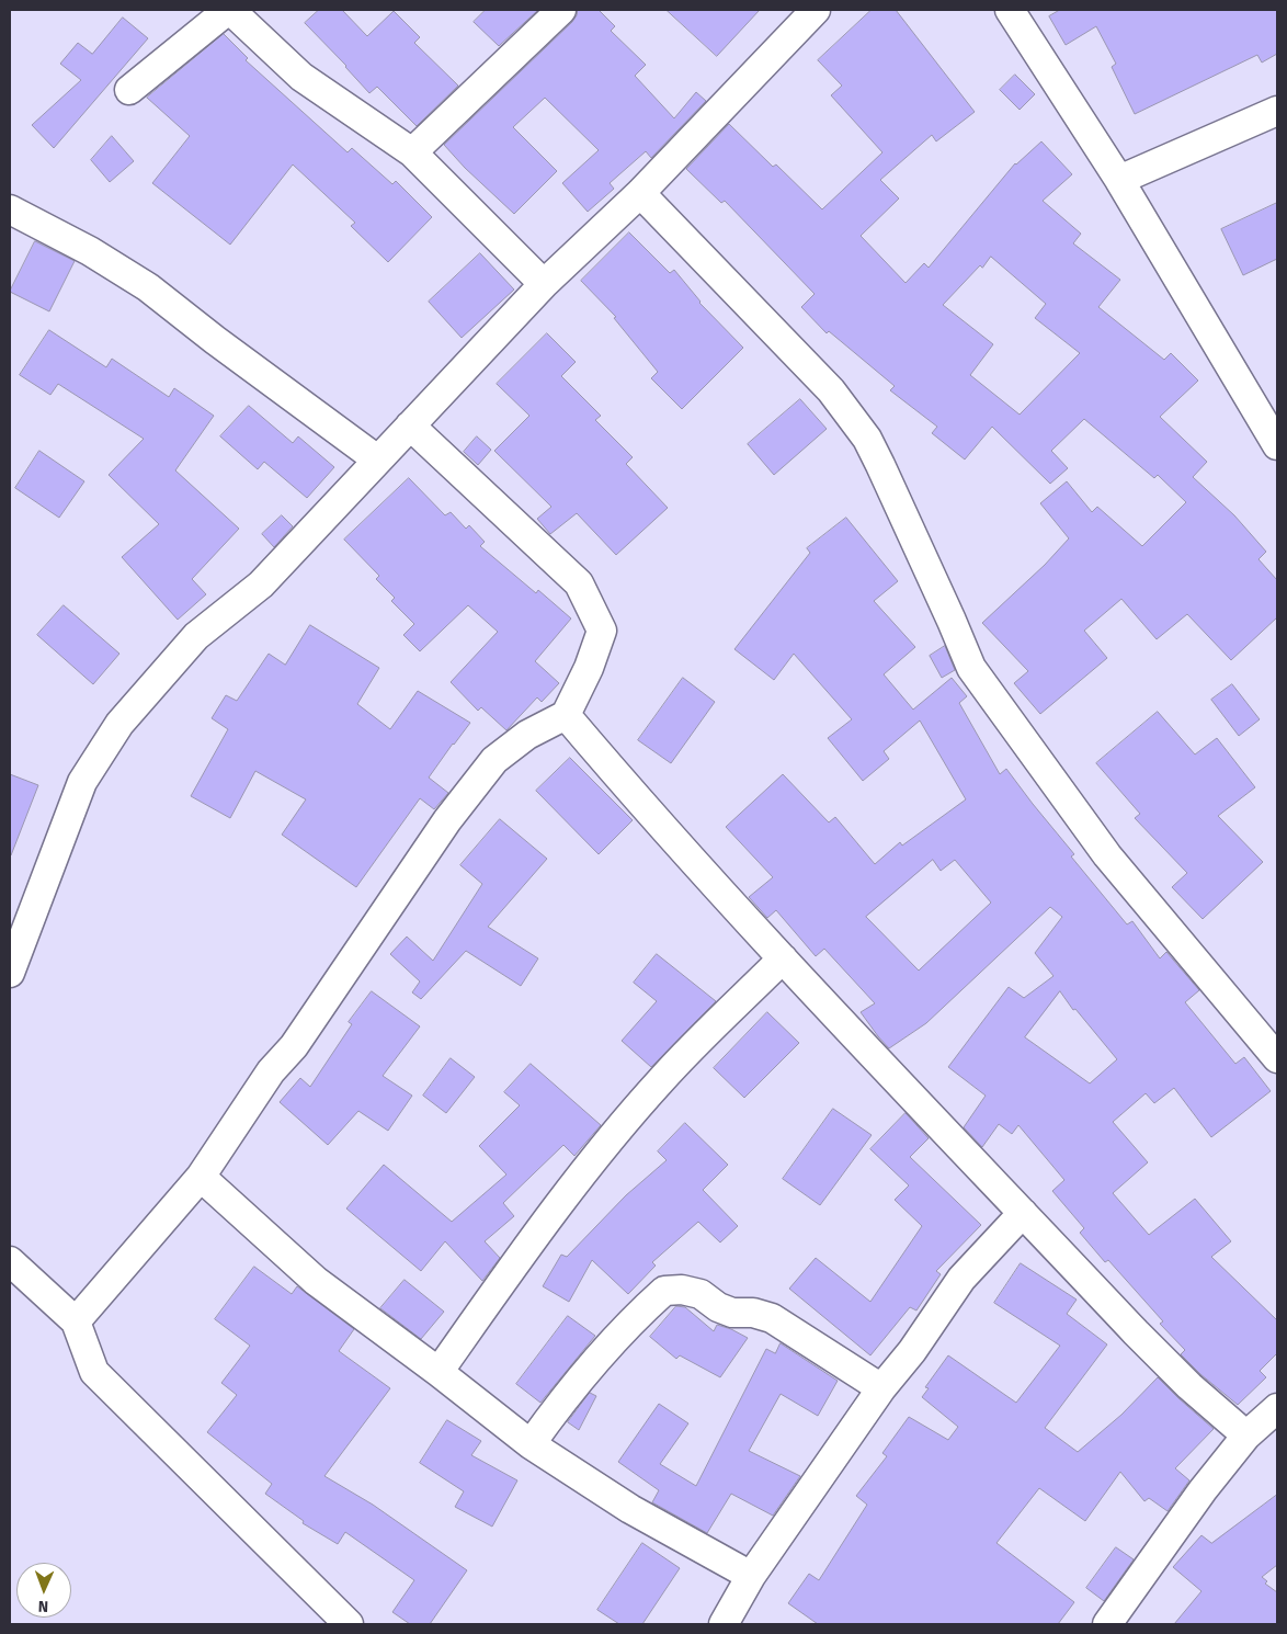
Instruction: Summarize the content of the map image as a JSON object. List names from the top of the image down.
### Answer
{
  "north": "bottom"
}
